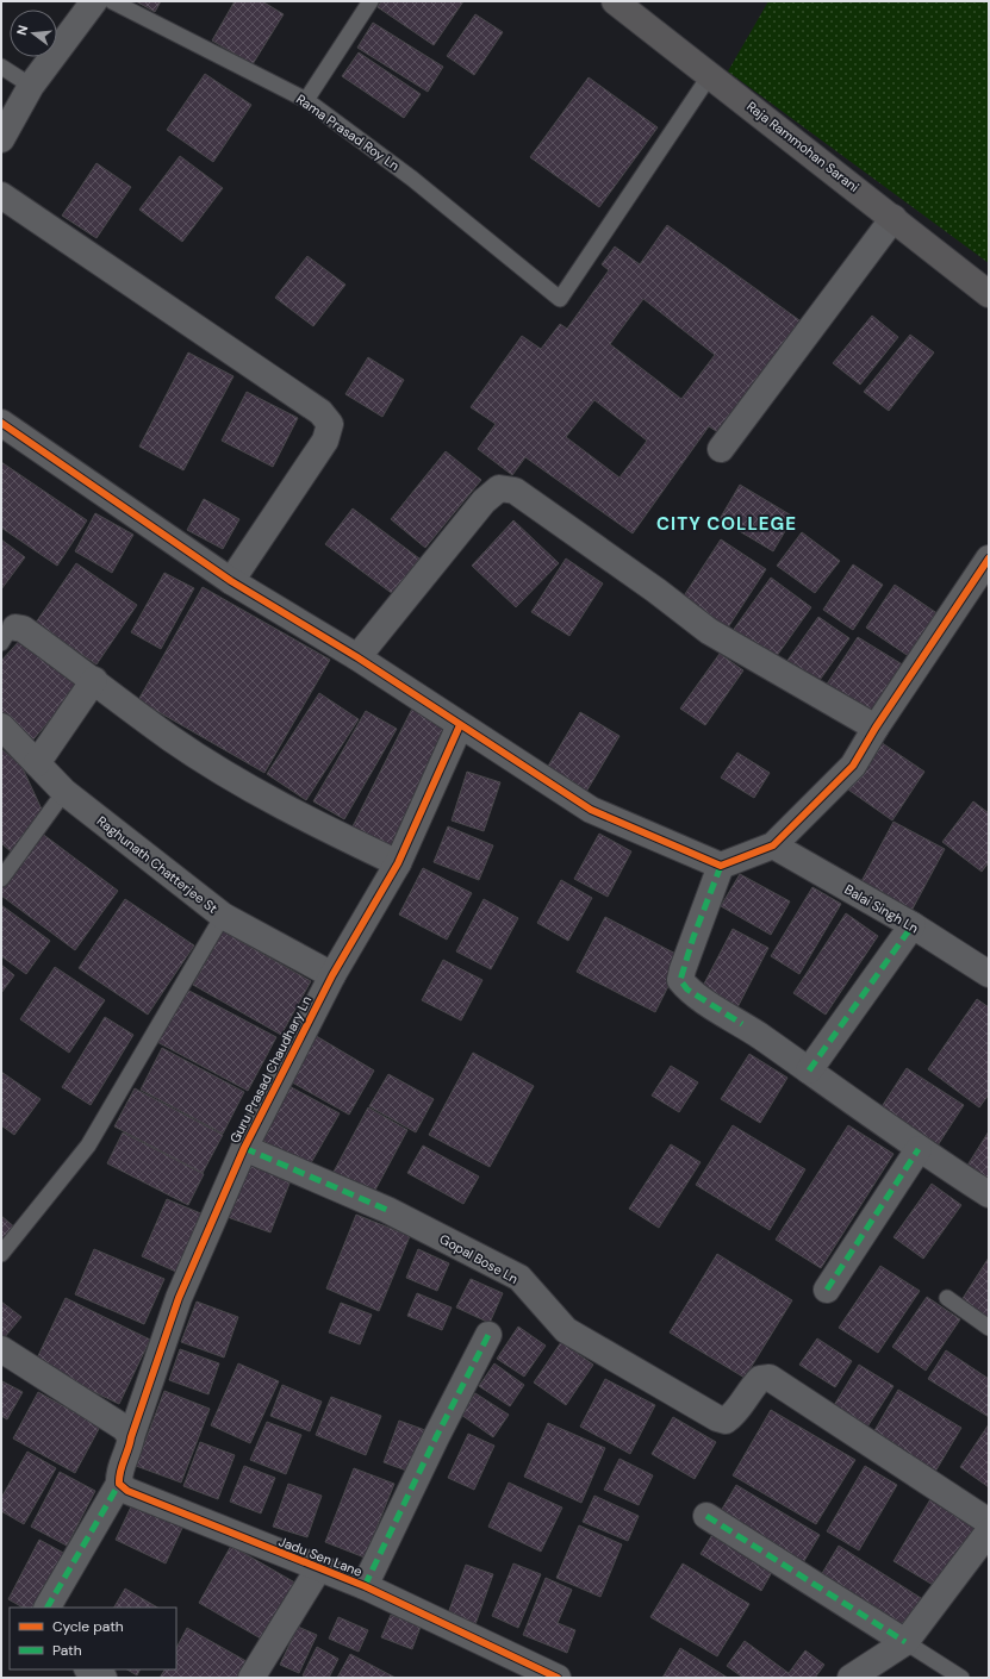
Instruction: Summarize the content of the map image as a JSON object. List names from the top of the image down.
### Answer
{
  "streets": {
    "main road": ["Raja Rammohan Sarani"],
    "street": [
      "Raghunath Chatterjee St",
      "Balai Singh Ln",
      "Guru Prasad Chaudhary Ln",
      "Gopal Bose Ln",
      "Jadu Sen Lane"
    ],
    "lane": ["Rama Prasad Roy Ln"]
  },
  "crossings": [
    ["Rama Prasad Roy Ln", "Raja Rammohan Sarani"],
    ["Raghunath Chatterjee St", "Guru Prasad Chaudhary Ln"],
    ["Guru Prasad Chaudhary Ln", "Gopal Bose Ln"]
  ],
  "districts": ["CITY COLLEGE"],
  "legend": ["Cycle path", "Path"],
  "north": "left"
}
